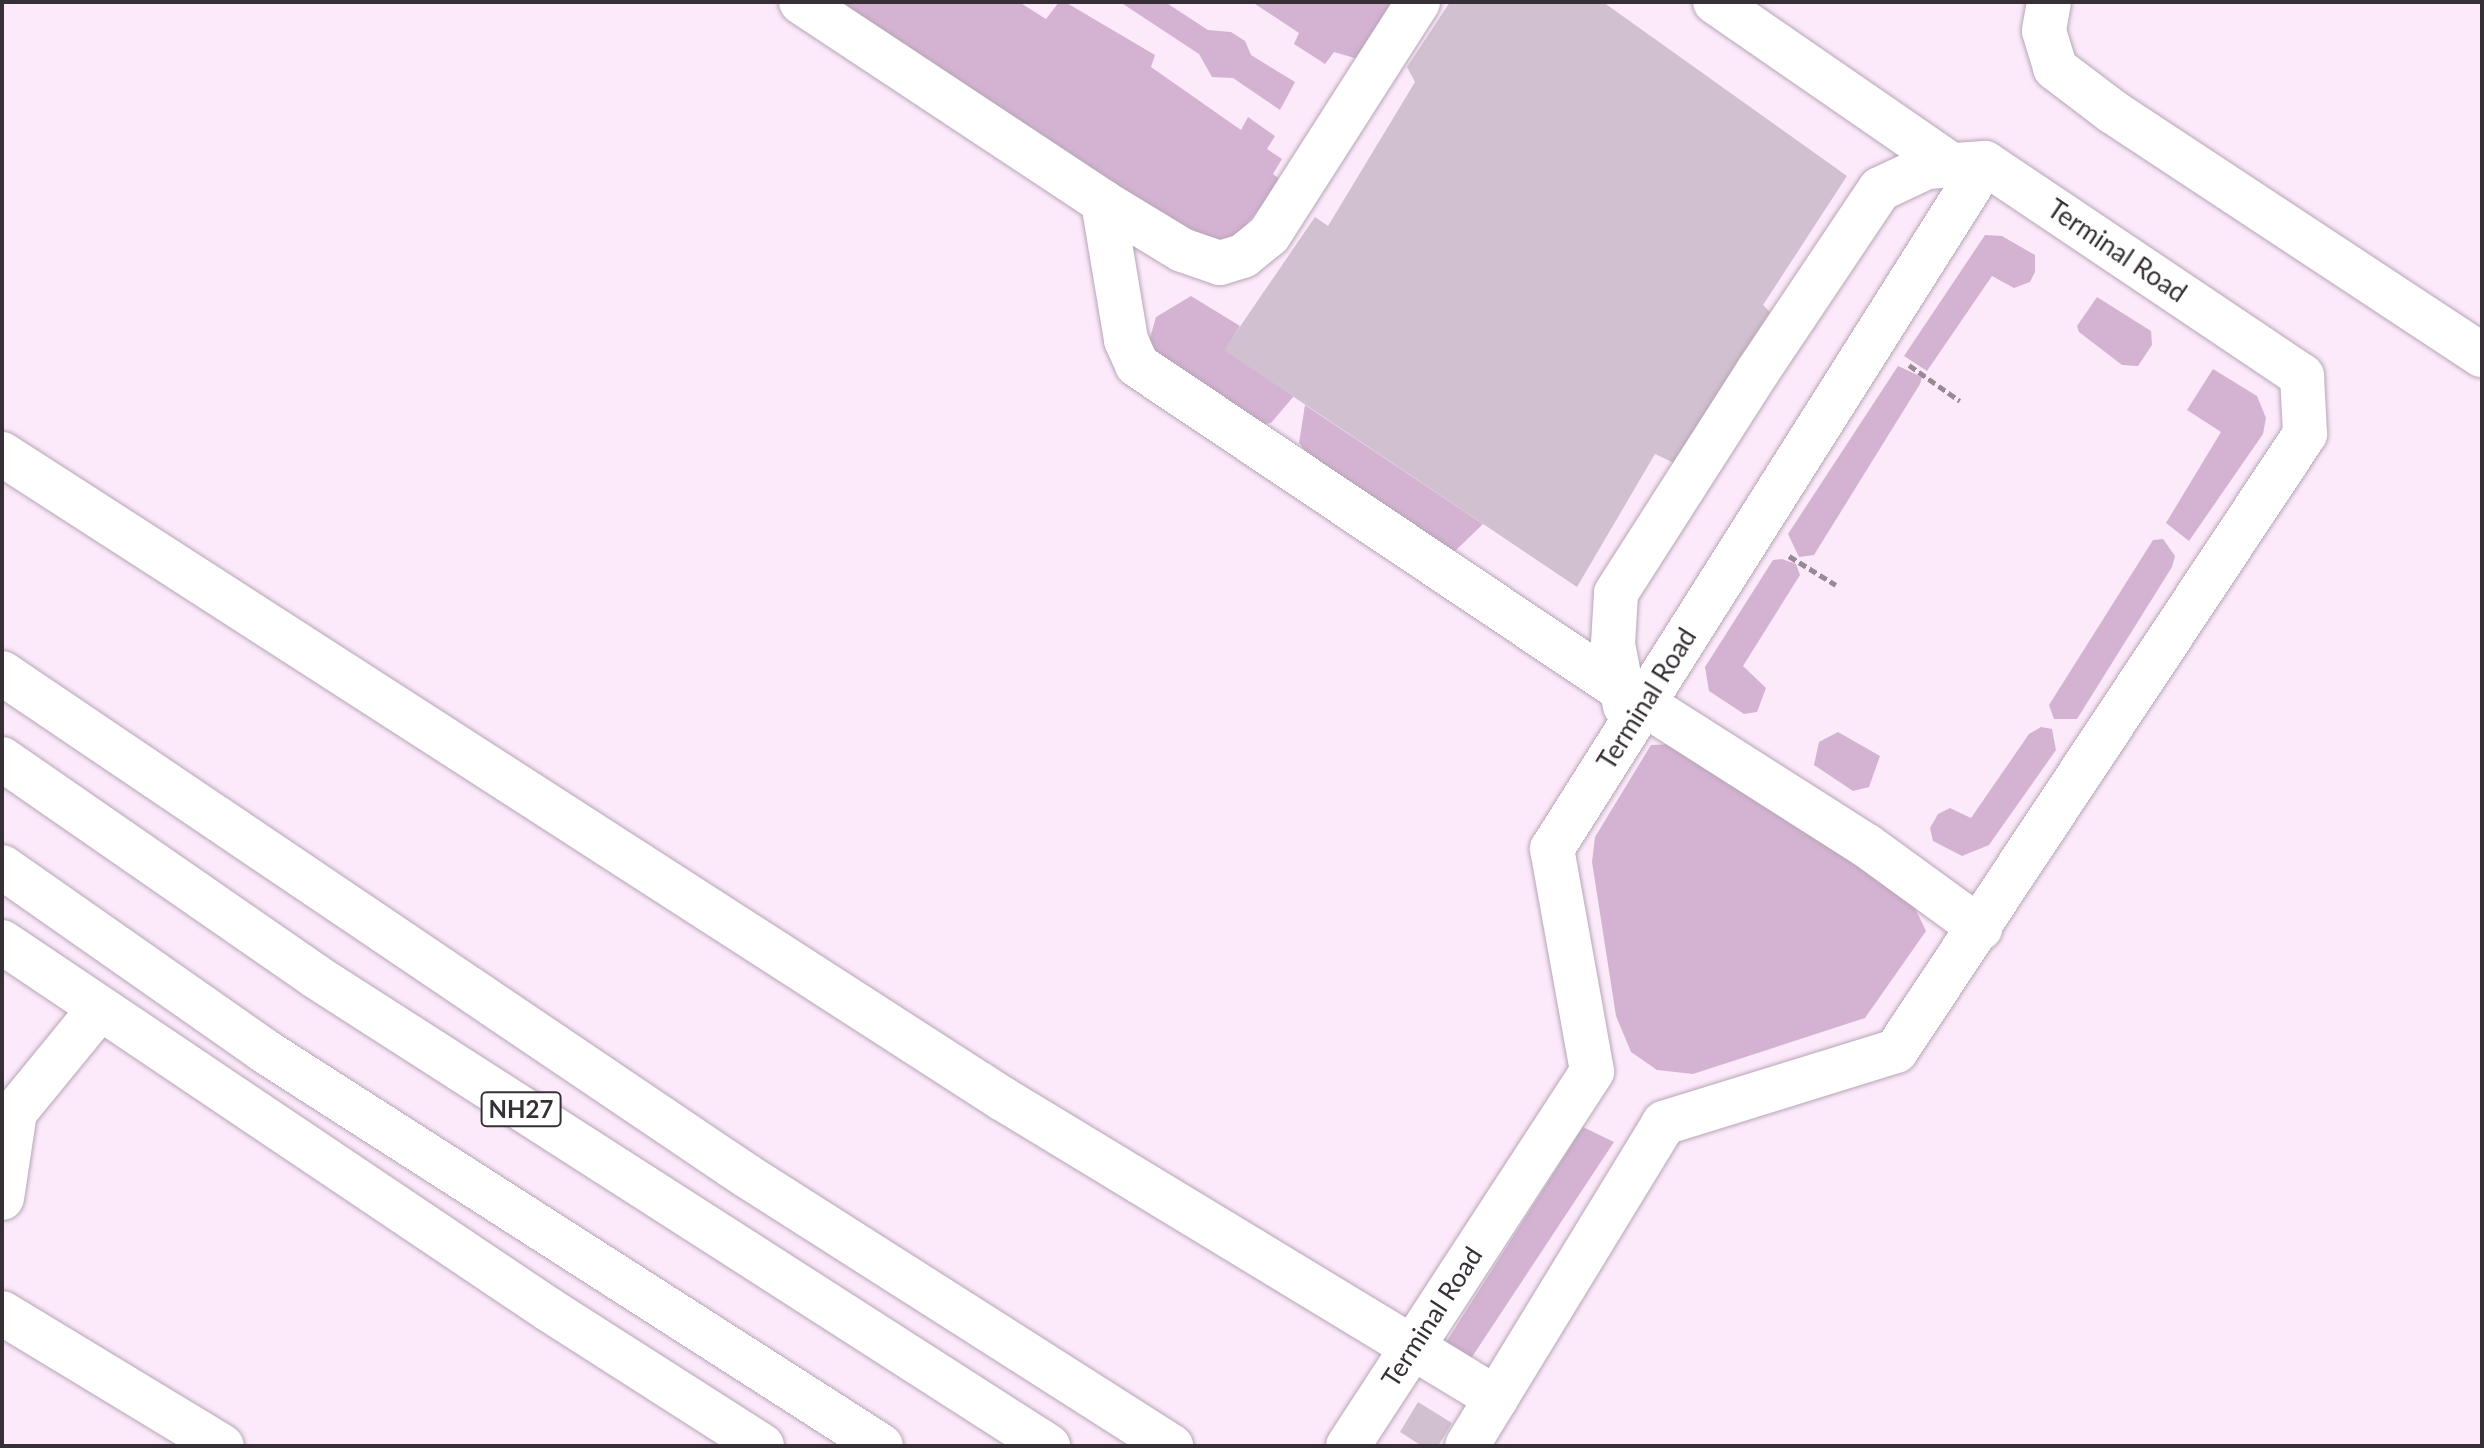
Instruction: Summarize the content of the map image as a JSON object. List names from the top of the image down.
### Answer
{
  "streets": {
    "main road": ["Terminal Road", "NH27"]
  }
}
